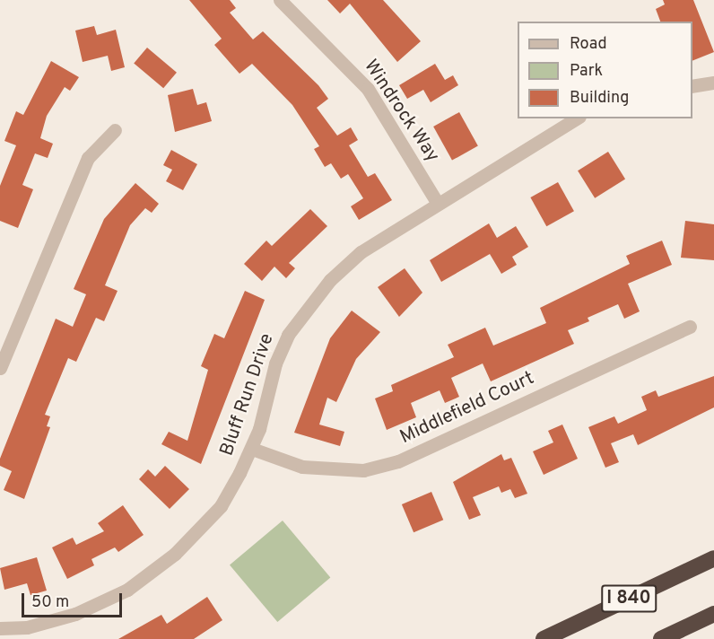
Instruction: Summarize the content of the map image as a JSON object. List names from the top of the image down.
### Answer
{
  "streets": {
    "highway": ["I 840"],
    "street": ["Windrock Way", "Bluff Run Drive", "Middlefield Court"]
  },
  "crossings": [
    ["Windrock Way", "Bluff Run Drive"],
    ["Bluff Run Drive", "Middlefield Court"]
  ],
  "legend": ["Road", "Park", "Building"],
  "scale_bar": "50 m"
}
